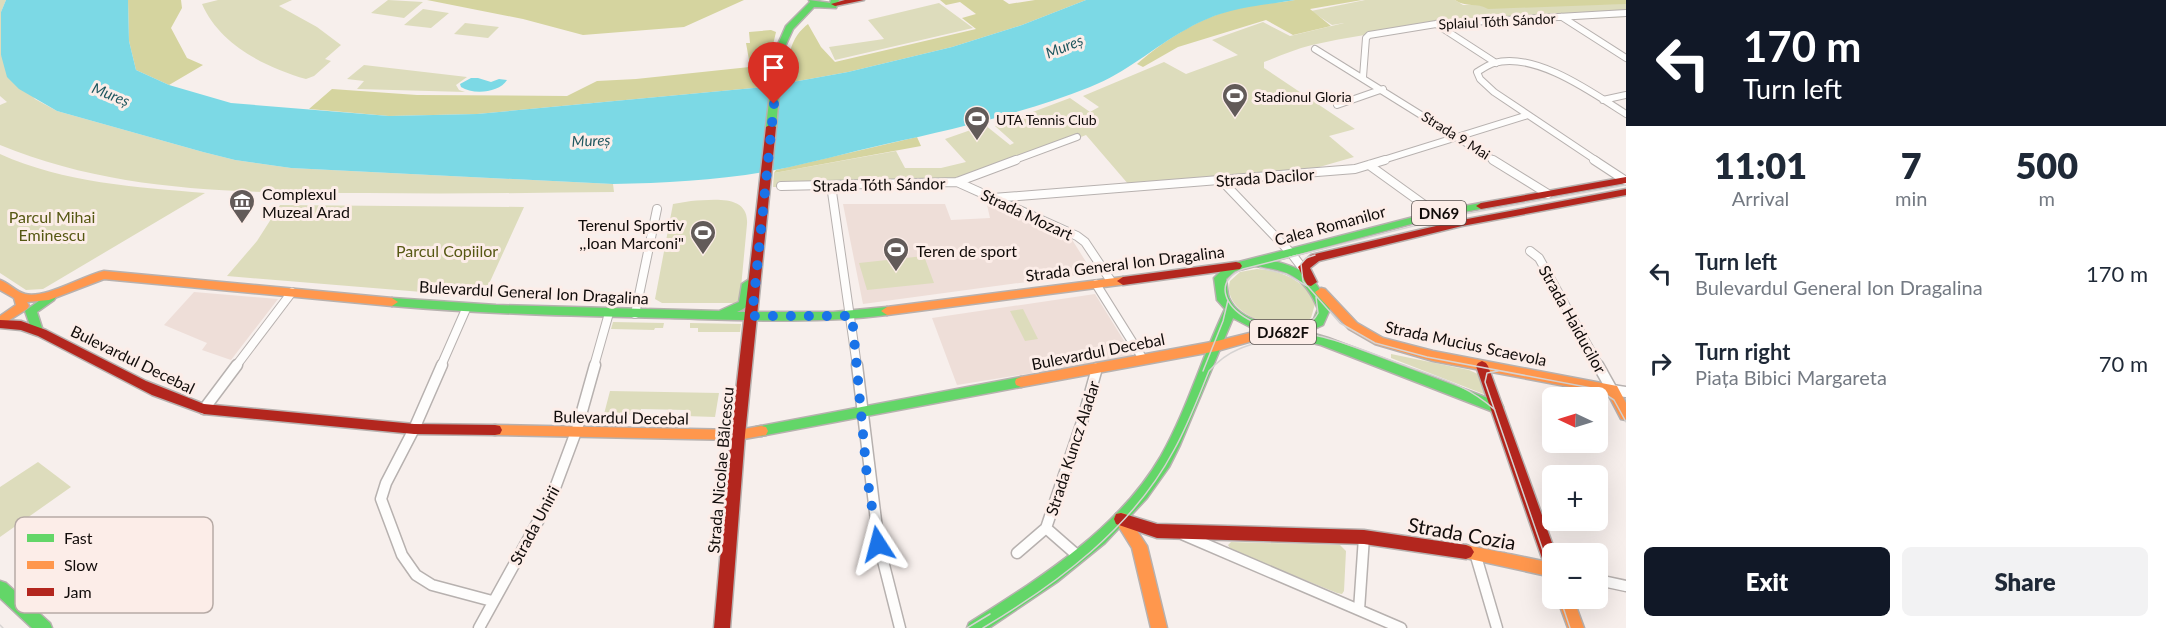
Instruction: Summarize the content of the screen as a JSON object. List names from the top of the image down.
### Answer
{
  "streets": {
    "main road": [
      "DN69",
      "Calea Romanilor",
      "Strada General Ion Dragalina",
      "Bulevardul General Ion Dragalina",
      "DJ682F",
      "Strada Mucius Scaevola",
      "Bulevardul Decebal",
      "Strada Nicolae Bălcescu",
      "Strada Cozia"
    ],
    "street": [
      "Splaiul Tóth Sándor",
      "Strada 9 Mai",
      "Strada Dacilor",
      "Strada Tóth Sándor",
      "Strada Mozart",
      "Strada Haiducilor",
      "Strada Kuncz Aladar",
      "Strada Unirii"
    ]
  },
  "crossings": [
    ["Splaiul Tóth Sándor", "Strada 9 Mai"],
    ["Strada 9 Mai", "Strada Dacilor"],
    ["Strada 9 Mai", "Calea Romanilor"],
    ["Strada Dacilor", "Strada Mozart"],
    ["Strada Tóth Sándor", "Strada Mozart"],
    ["Strada Mozart", "Strada General Ion Dragalina"],
    ["Calea Romanilor", "Strada General Ion Dragalina"],
    ["Calea Romanilor", "DJ682F"],
    ["Calea Romanilor", "Strada Mucius Scaevola"],
    ["Calea Romanilor", "Bulevardul Decebal"],
    ["Strada General Ion Dragalina", "Bulevardul General Ion Dragalina"],
    ["Strada General Ion Dragalina", "DJ682F"],
    ["Strada General Ion Dragalina", "Strada Mucius Scaevola"],
    ["Strada General Ion Dragalina", "Bulevardul Decebal"],
    ["Bulevardul General Ion Dragalina", "Bulevardul Decebal"],
    ["Bulevardul General Ion Dragalina", "Strada Nicolae Bălcescu"],
    ["Bulevardul General Ion Dragalina", "Strada Unirii"],
    ["Strada Haiducilor", "Strada Mucius Scaevola"],
    ["DJ682F", "Strada Mucius Scaevola"],
    ["DJ682F", "Bulevardul Decebal"],
    ["Strada Mucius Scaevola", "Bulevardul Decebal"],
    ["Bulevardul Decebal", "Strada Kuncz Aladar"],
    ["Bulevardul Decebal", "Strada Nicolae Bălcescu"],
    ["Bulevardul Decebal", "Strada Unirii"]
  ],
  "water": ["Mureș"],
  "parks": ["Parcul Mihai Eminescu", "Parcul Copiilor"],
  "places": {
    "sports": [
      "Stadionul Gloria",
      "UTA Tennis Club",
      "Terenul Sportiv ,,Ioan Marconi\"",
      "Teren de sport"
    ],
    "museum": ["Complexul Muzeal Arad"]
  },
  "legend": ["Fast", "Slow", "Jam"],
  "north": "left",
  "page": {
    "turn": ["170 m", "Turn left"],
    "eta": [
      "11:01",
      "Arrival",
      "7",
      "min",
      "500",
      "m"
    ],
    "list": [
      {
        "name": "Turn left",
        "note": "Bulevardul General Ion Dragalina",
        "value": "170 m"
      },
      {
        "name": "Turn right",
        "note": "Piața Bibici Margareta",
        "value": "70 m"
      }
    ],
    "map_buttons": ["+", "−"],
    "buttons": ["Exit", "Share"]
  }
}
